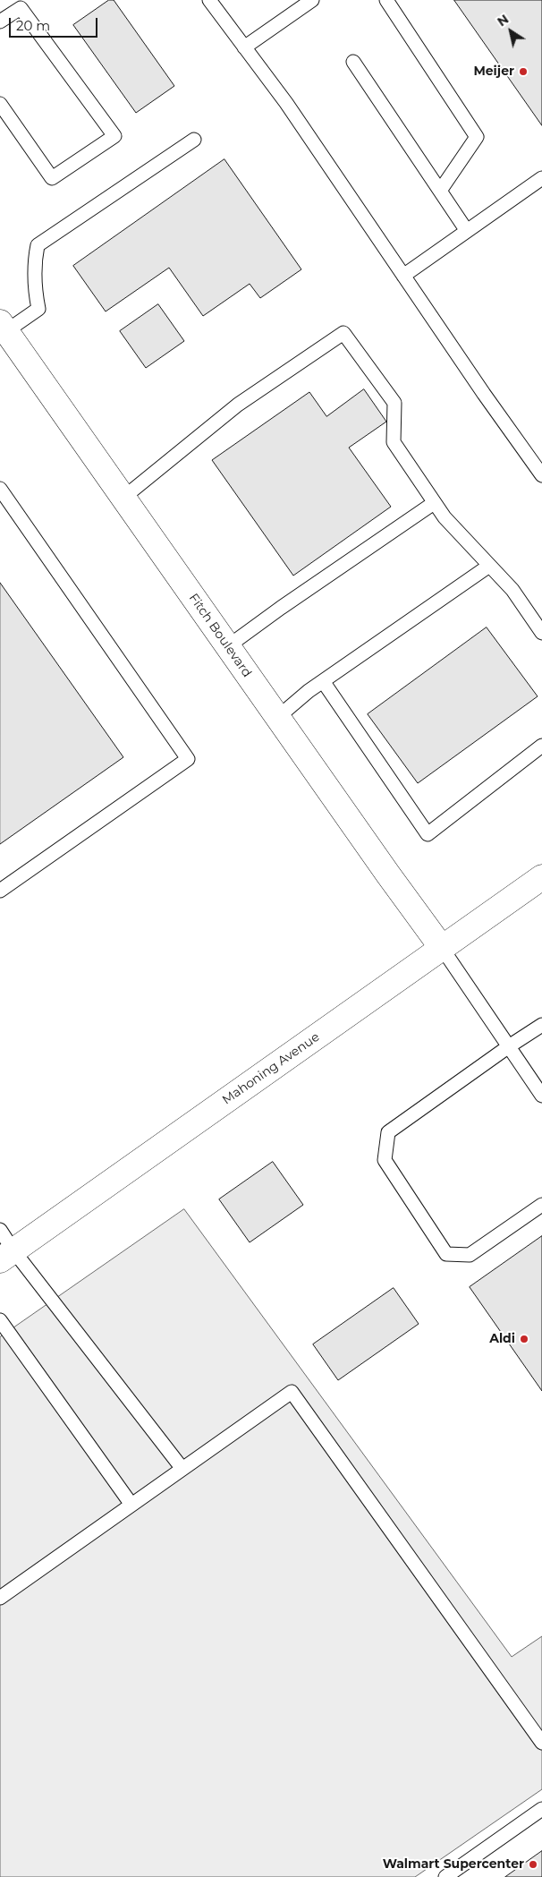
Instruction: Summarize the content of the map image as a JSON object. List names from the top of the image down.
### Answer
{
  "streets": {
    "street": ["Fitch Boulevard", "Mahoning Avenue"]
  },
  "crossings": [
    ["Fitch Boulevard", "Mahoning Avenue"]
  ],
  "places": ["Meijer", "Aldi", "Walmart Supercenter"],
  "scale_bar": "20 m",
  "north": "top left"
}
